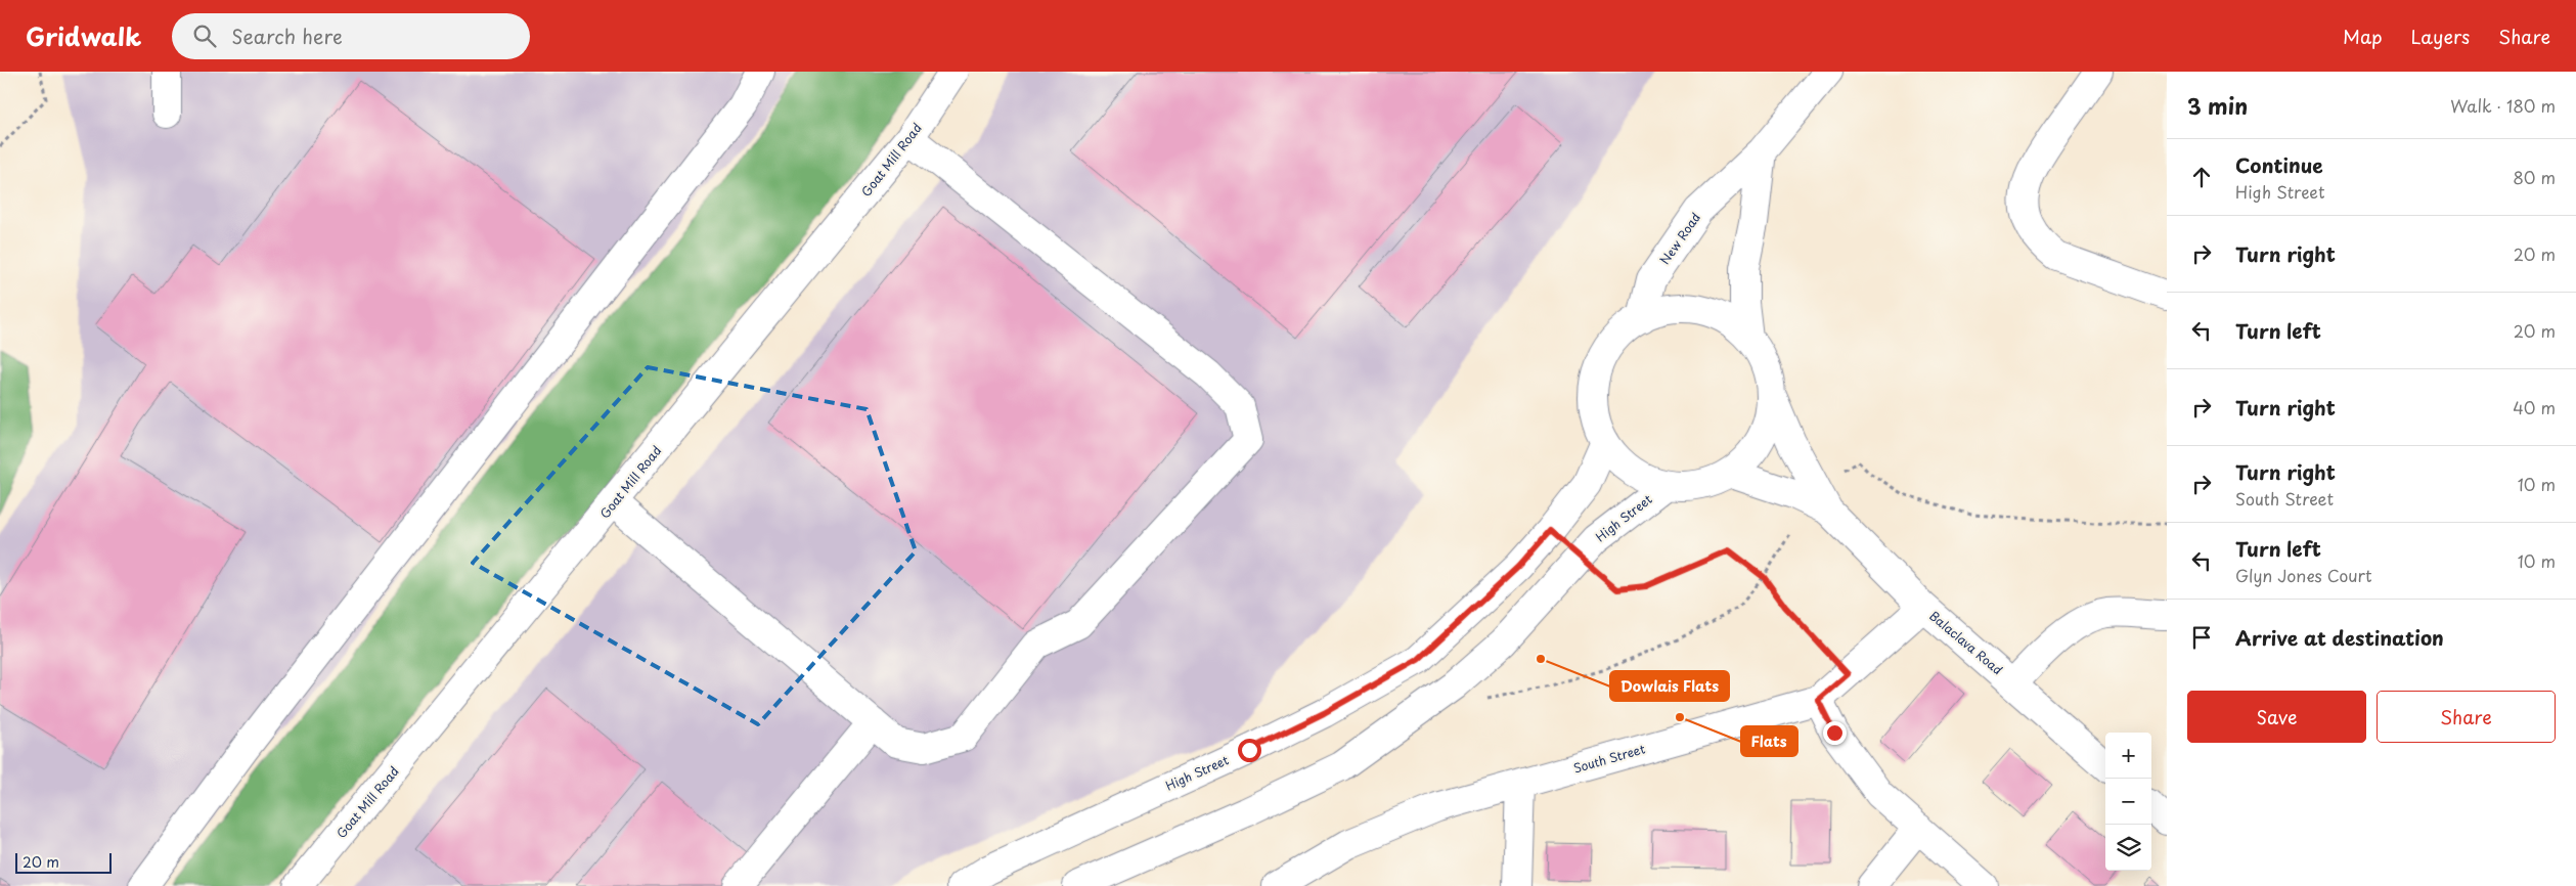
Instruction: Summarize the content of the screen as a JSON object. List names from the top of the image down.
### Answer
{
  "streets": {
    "street": [
      "Goat Mill Road",
      "New Road",
      "High Street",
      "Balaclava Road",
      "South Street"
    ]
  },
  "crossings": [
    ["New Road", "High Street"],
    ["New Road", "Balaclava Road"],
    ["High Street", "Balaclava Road"],
    ["Balaclava Road", "South Street"]
  ],
  "places": ["Dowlais Flats", "Flats"],
  "scale_bar": "20 m",
  "page": {
    "header": "Gridwalk",
    "search": "Search here",
    "nav": ["Map", "Layers", "Share"],
    "heading": ["3 min", "Walk · 180 m"],
    "list": [
      ["Continue", "High Street", "80 m"],
      ["Turn right", "20 m"],
      ["Turn left", "20 m"],
      ["Turn right", "40 m"],
      ["Turn right", "South Street", "10 m"],
      ["Turn left", "Glyn Jones Court", "10 m"],
      "Arrive at destination"
    ],
    "buttons": ["Save", "Share"],
    "map_buttons": ["+", "−"],
    "scale": "20 m"
  }
}
